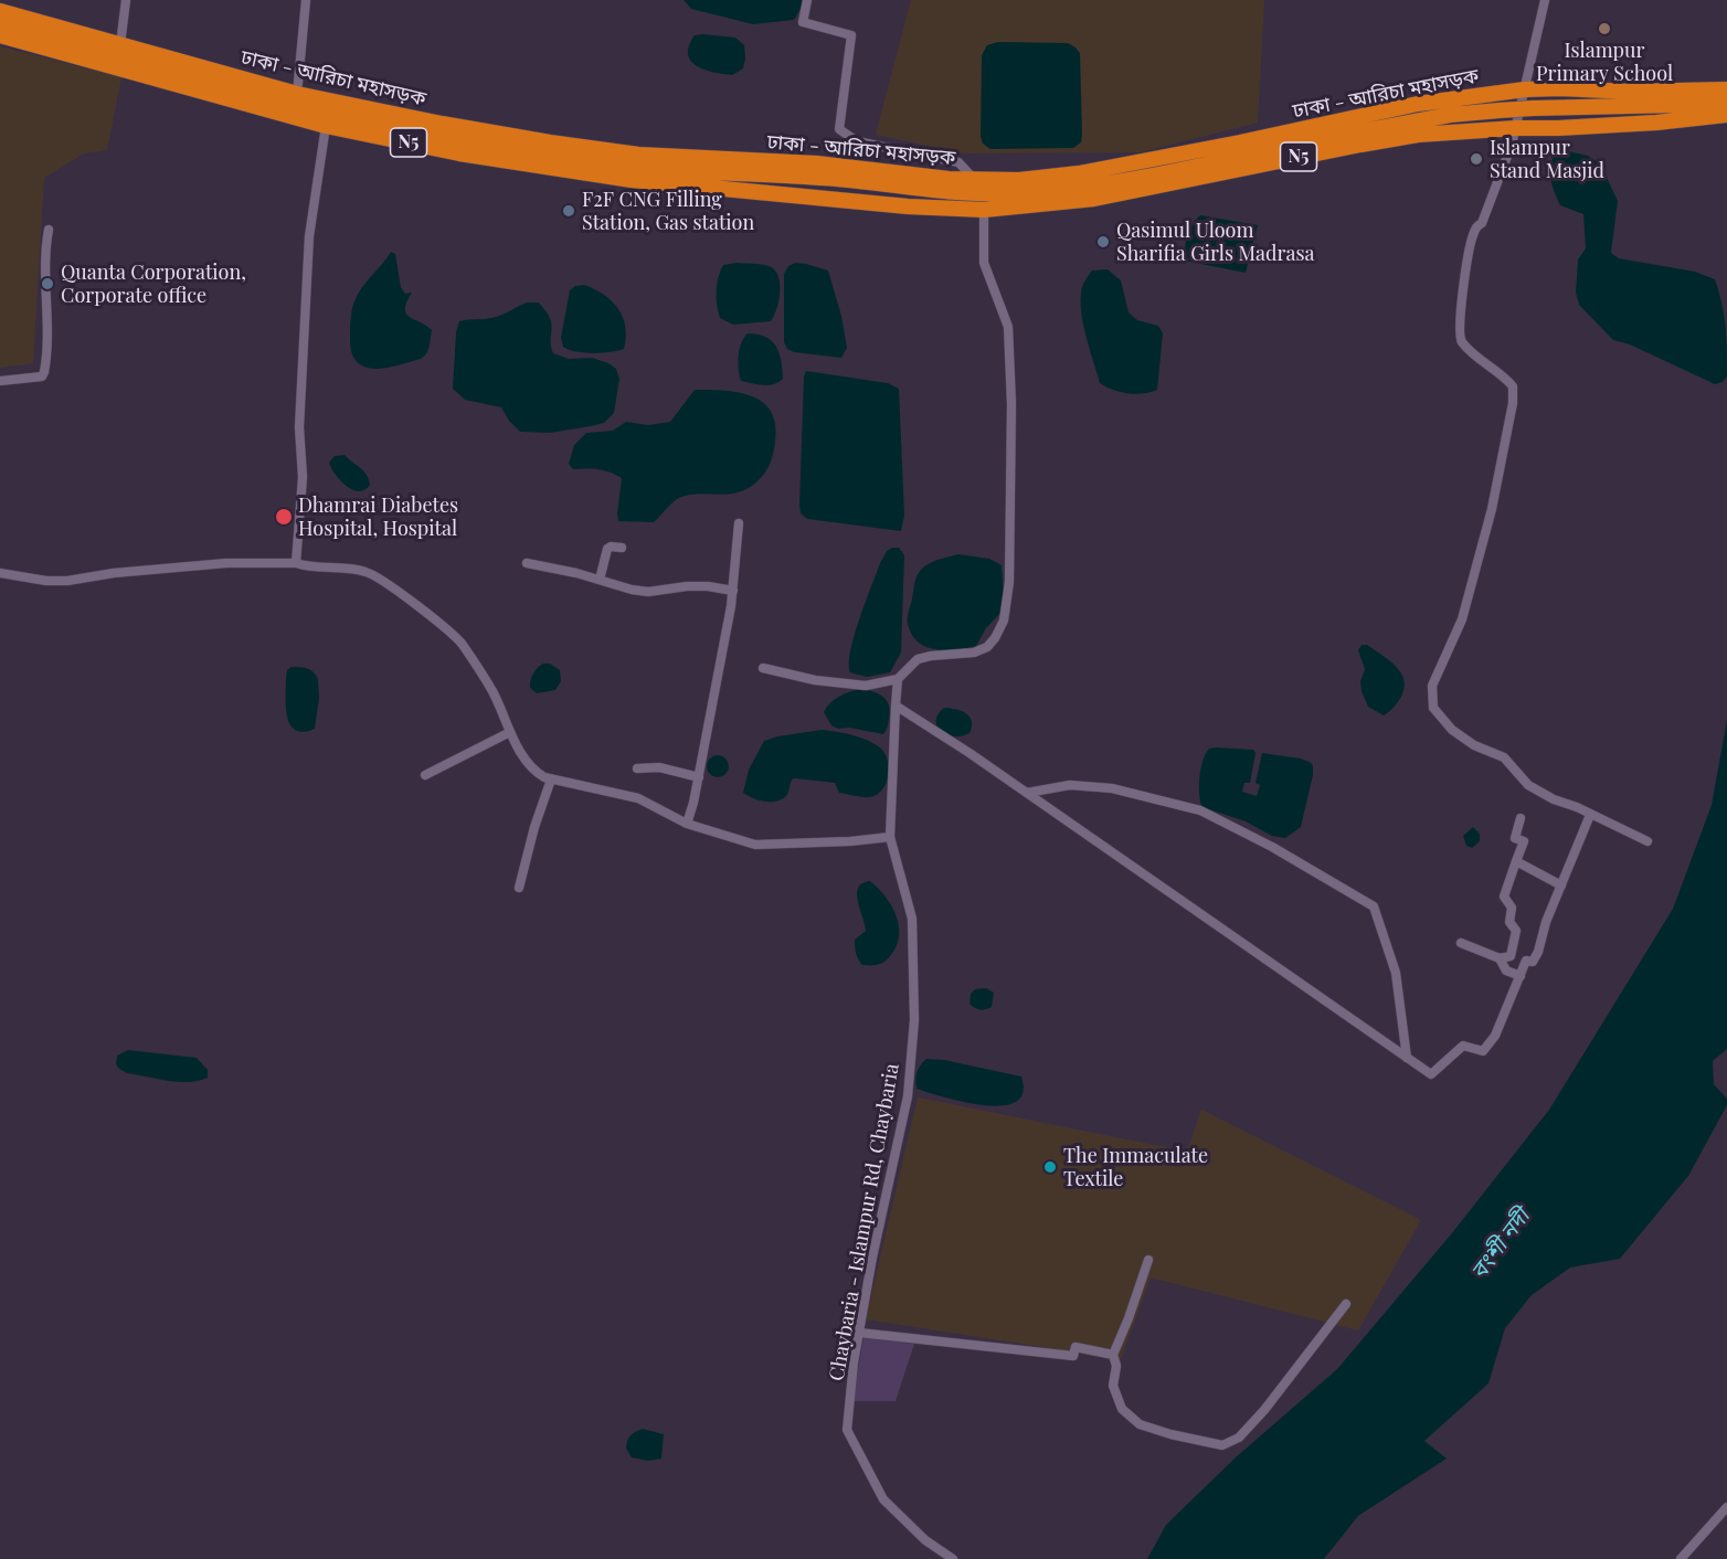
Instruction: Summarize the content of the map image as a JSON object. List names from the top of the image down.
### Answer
{
  "streets": {
    "highway": ["ঢাকা - আরিচা মহাসড়ক", "N5"],
    "street": ["Chaybaria - Islampur Rd, Chaybaria"]
  },
  "crossings": [
    ["ঢাকা - আরিচা মহাসড়ক", "N5"]
  ],
  "water": ["বংশী নদী"],
  "places": [
    "Islampur Primary School",
    "Islampur Stand Masjid",
    "F2F CNG Filling Station, Gas station",
    "Qasimul Uloom Sharifia Girls Madrasa",
    "Quanta Corporation, Corporate office",
    "Dhamrai Diabetes Hospital, Hospital",
    "The Immaculate Textile"
  ]
}
